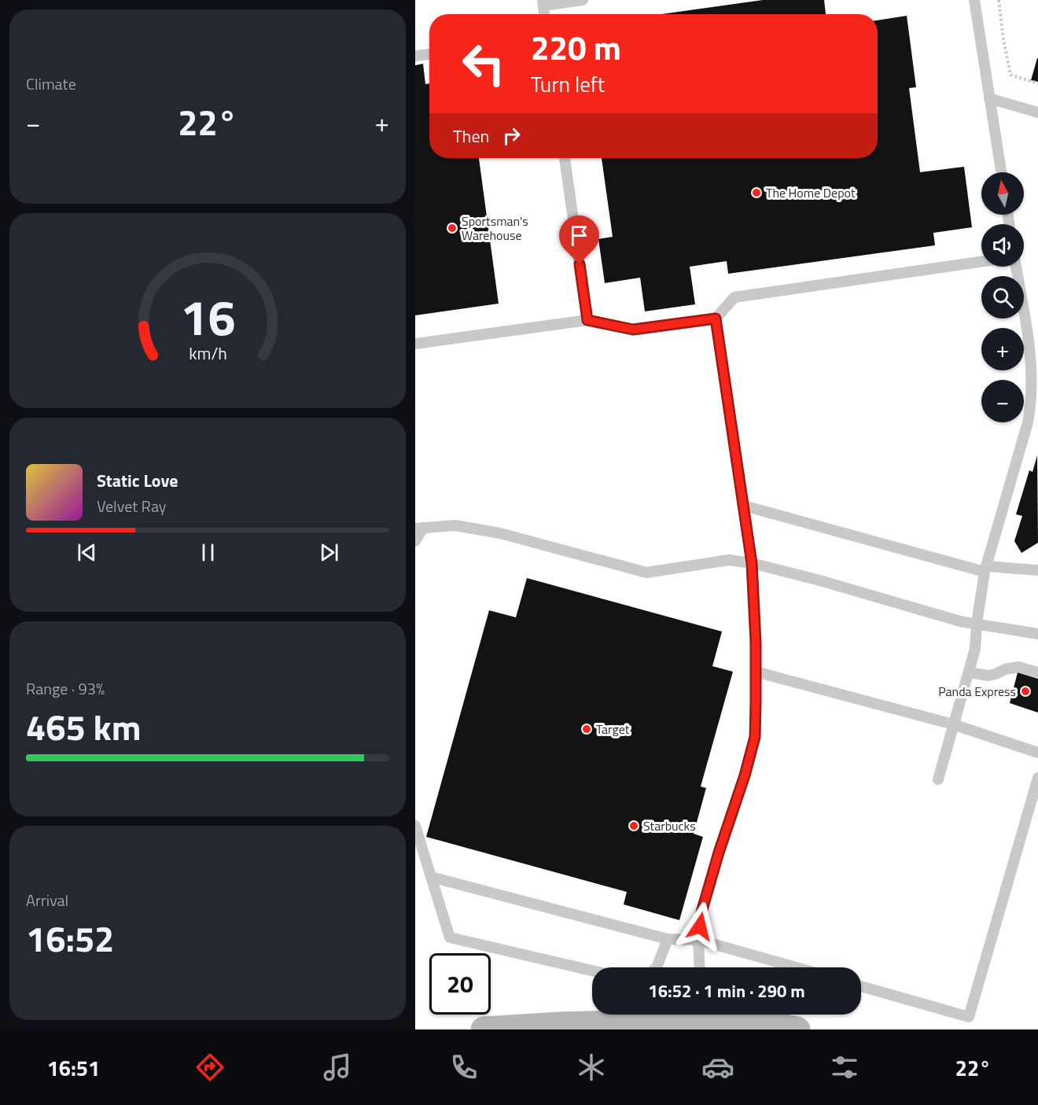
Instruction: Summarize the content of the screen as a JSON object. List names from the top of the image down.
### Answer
{
  "places": [
    "The Home Depot",
    "Sportsman's Warehouse",
    "Panda Express",
    "Target",
    "Starbucks"
  ],
  "north": "top",
  "page": {
    "tile": [
      "Climate",
      ["Range · 93%", "465 km"],
      ["Arrival", "16:52"]
    ],
    "turn": ["220 m", "Turn left"],
    "heat": ["−", "22°", "+"],
    "then": "Then",
    "map_buttons": ["+", "−"],
    "song": ["Static Love", "Velvet Ray"],
    "limit": "20",
    "trip": "16:52 · 1 min · 290 m",
    "tabs": ["16:51", "22°"],
    "gauge": ["16", "km/h"]
  }
}
